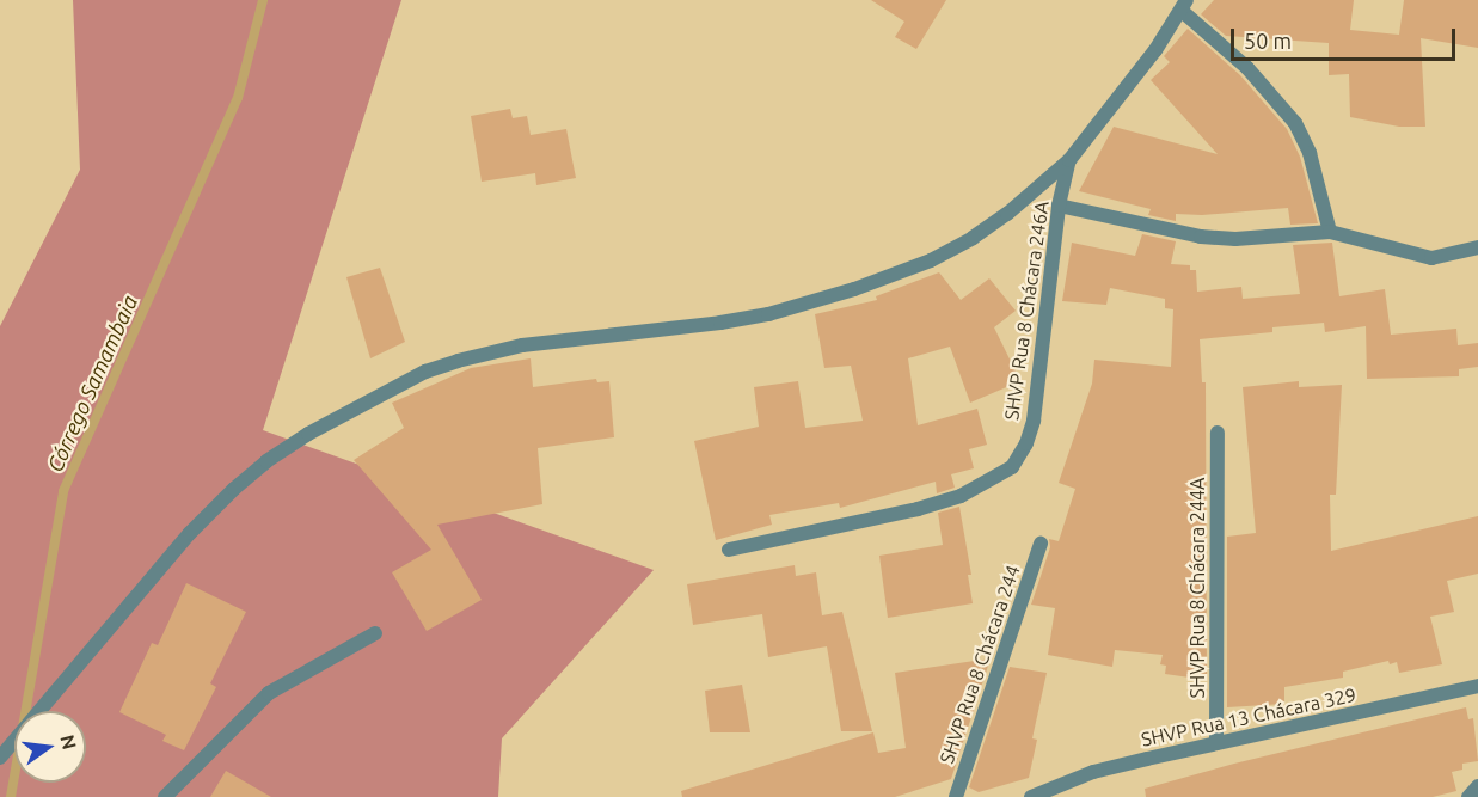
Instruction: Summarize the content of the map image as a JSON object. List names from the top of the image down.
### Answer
{
  "streets": {
    "street": [
      "SHVP Rua 8 Chácara 246A",
      "SHVP Rua 8 Chácara 244A",
      "SHVP Rua 8 Chácara 244",
      "SHVP Rua 13 Chácara 329"
    ]
  },
  "crossings": [
    ["SHVP Rua 8 Chácara 244A", "SHVP Rua 13 Chácara 329"]
  ],
  "water": ["Córrego Samambaia"],
  "scale_bar": "50 m",
  "north": "right"
}
